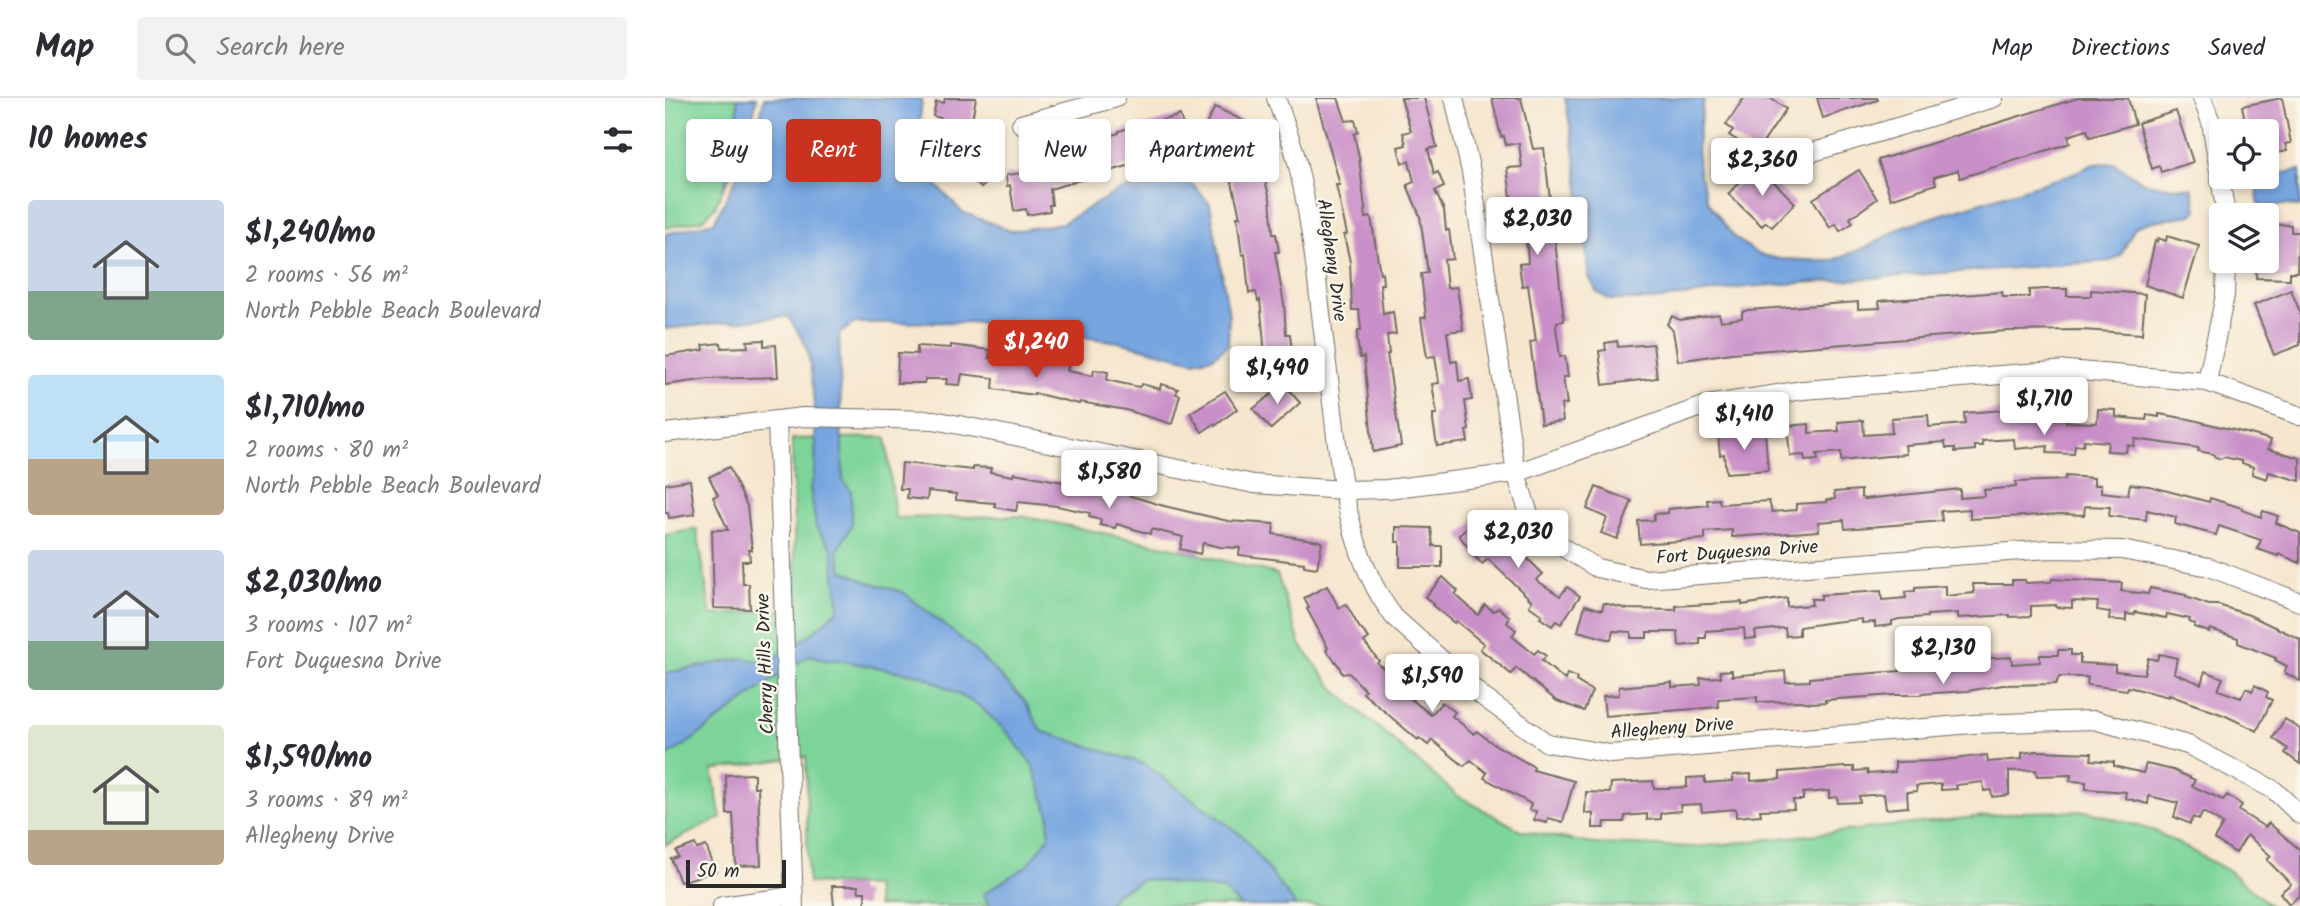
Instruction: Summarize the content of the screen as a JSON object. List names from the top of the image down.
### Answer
{
  "streets": {
    "street": ["Allegheny Drive", "Fort Duquesna Drive", "Cherry Hills Drive"]
  },
  "scale_bar": "50 m",
  "page": {
    "header": "Map",
    "search": "Search here",
    "nav": ["Map", "Directions", "Saved"],
    "heading": "10 homes",
    "chip": [
      "Buy",
      "Rent",
      "Filters",
      "New",
      "Apartment"
    ],
    "price": [
      "$2,360",
      "$2,030",
      "$1,240",
      "$1,490",
      "$1,710",
      "$1,410",
      "$1,580",
      "$2,030",
      "$2,130",
      "$1,590"
    ],
    "list": [
      {
        "name": "$1,240/mo",
        "note": "2 rooms · 56 m² · North Pebble Beach Boulevard"
      },
      {
        "name": "$1,710/mo",
        "note": "2 rooms · 80 m² · North Pebble Beach Boulevard"
      },
      {
        "name": "$2,030/mo",
        "note": "3 rooms · 107 m² · Fort Duquesna Drive"
      },
      {
        "name": "$1,590/mo",
        "note": "3 rooms · 89 m² · Allegheny Drive"
      }
    ],
    "scale": "50 m"
  }
}
